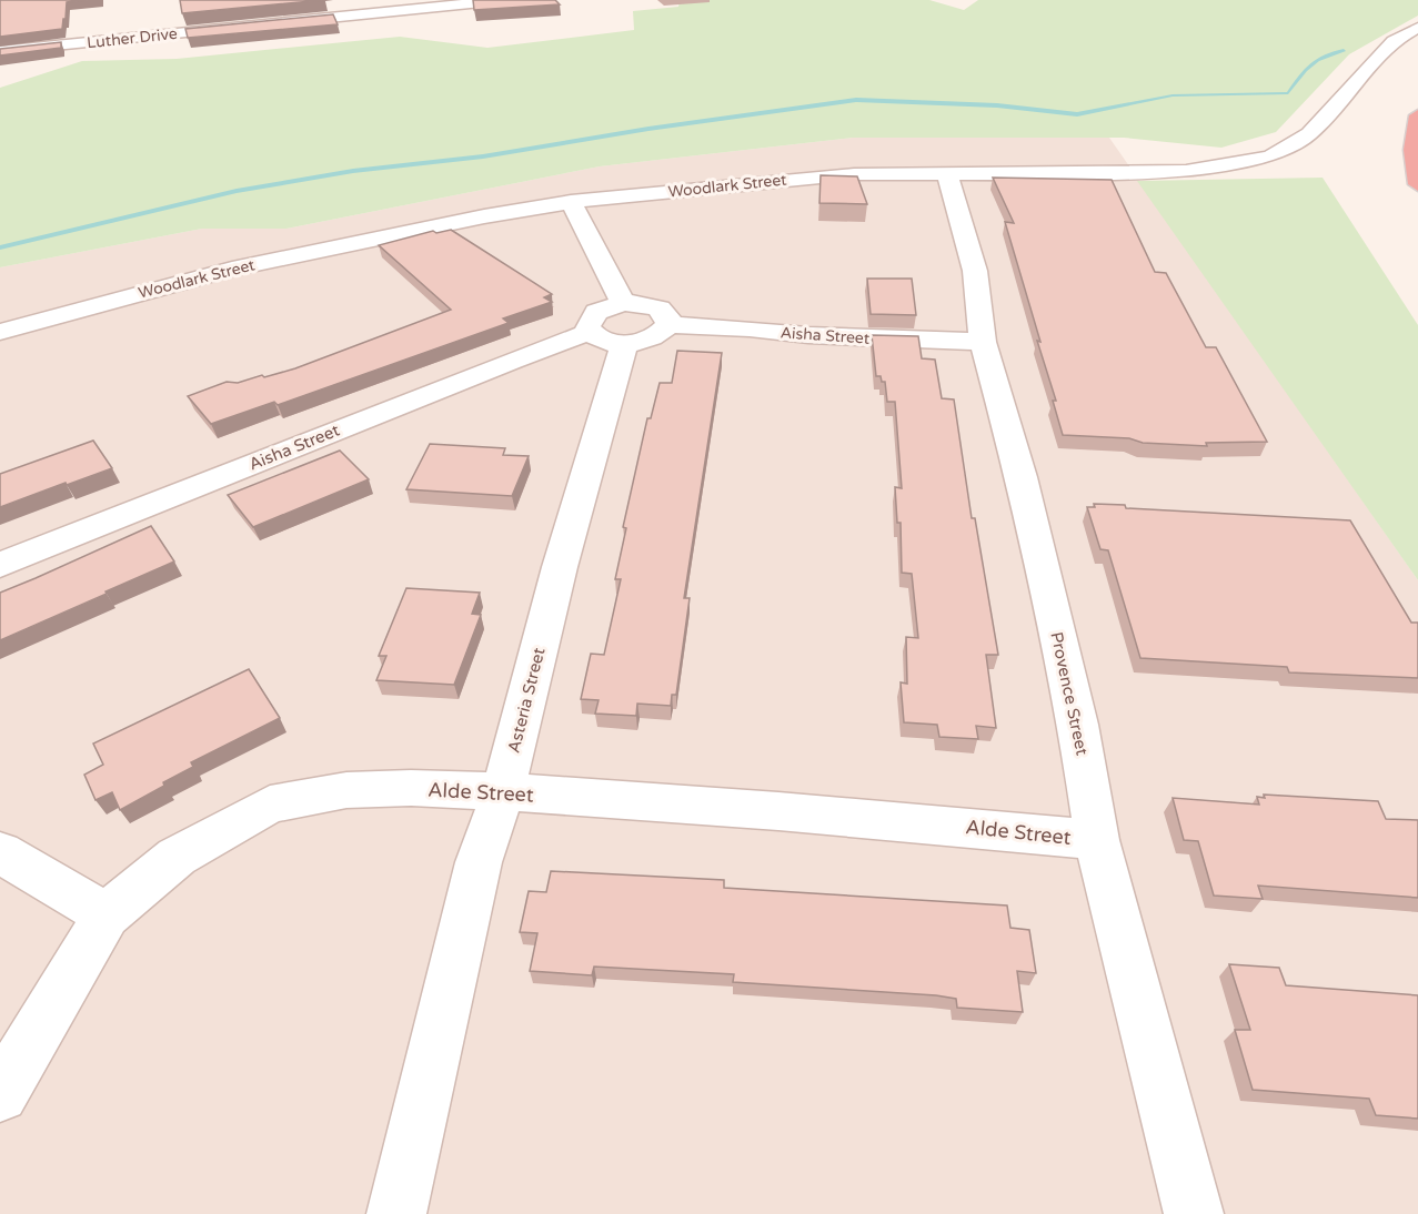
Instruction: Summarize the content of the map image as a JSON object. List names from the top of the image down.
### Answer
{
  "streets": {
    "street": [
      "Luther Drive",
      "Woodlark Street",
      "Aisha Street",
      "Provence Street",
      "Asteria Street",
      "Alde Street"
    ]
  },
  "crossings": [
    ["Woodlark Street", "Provence Street"],
    ["Aisha Street", "Provence Street"],
    ["Aisha Street", "Asteria Street"],
    ["Provence Street", "Alde Street"],
    ["Asteria Street", "Alde Street"]
  ]
}
